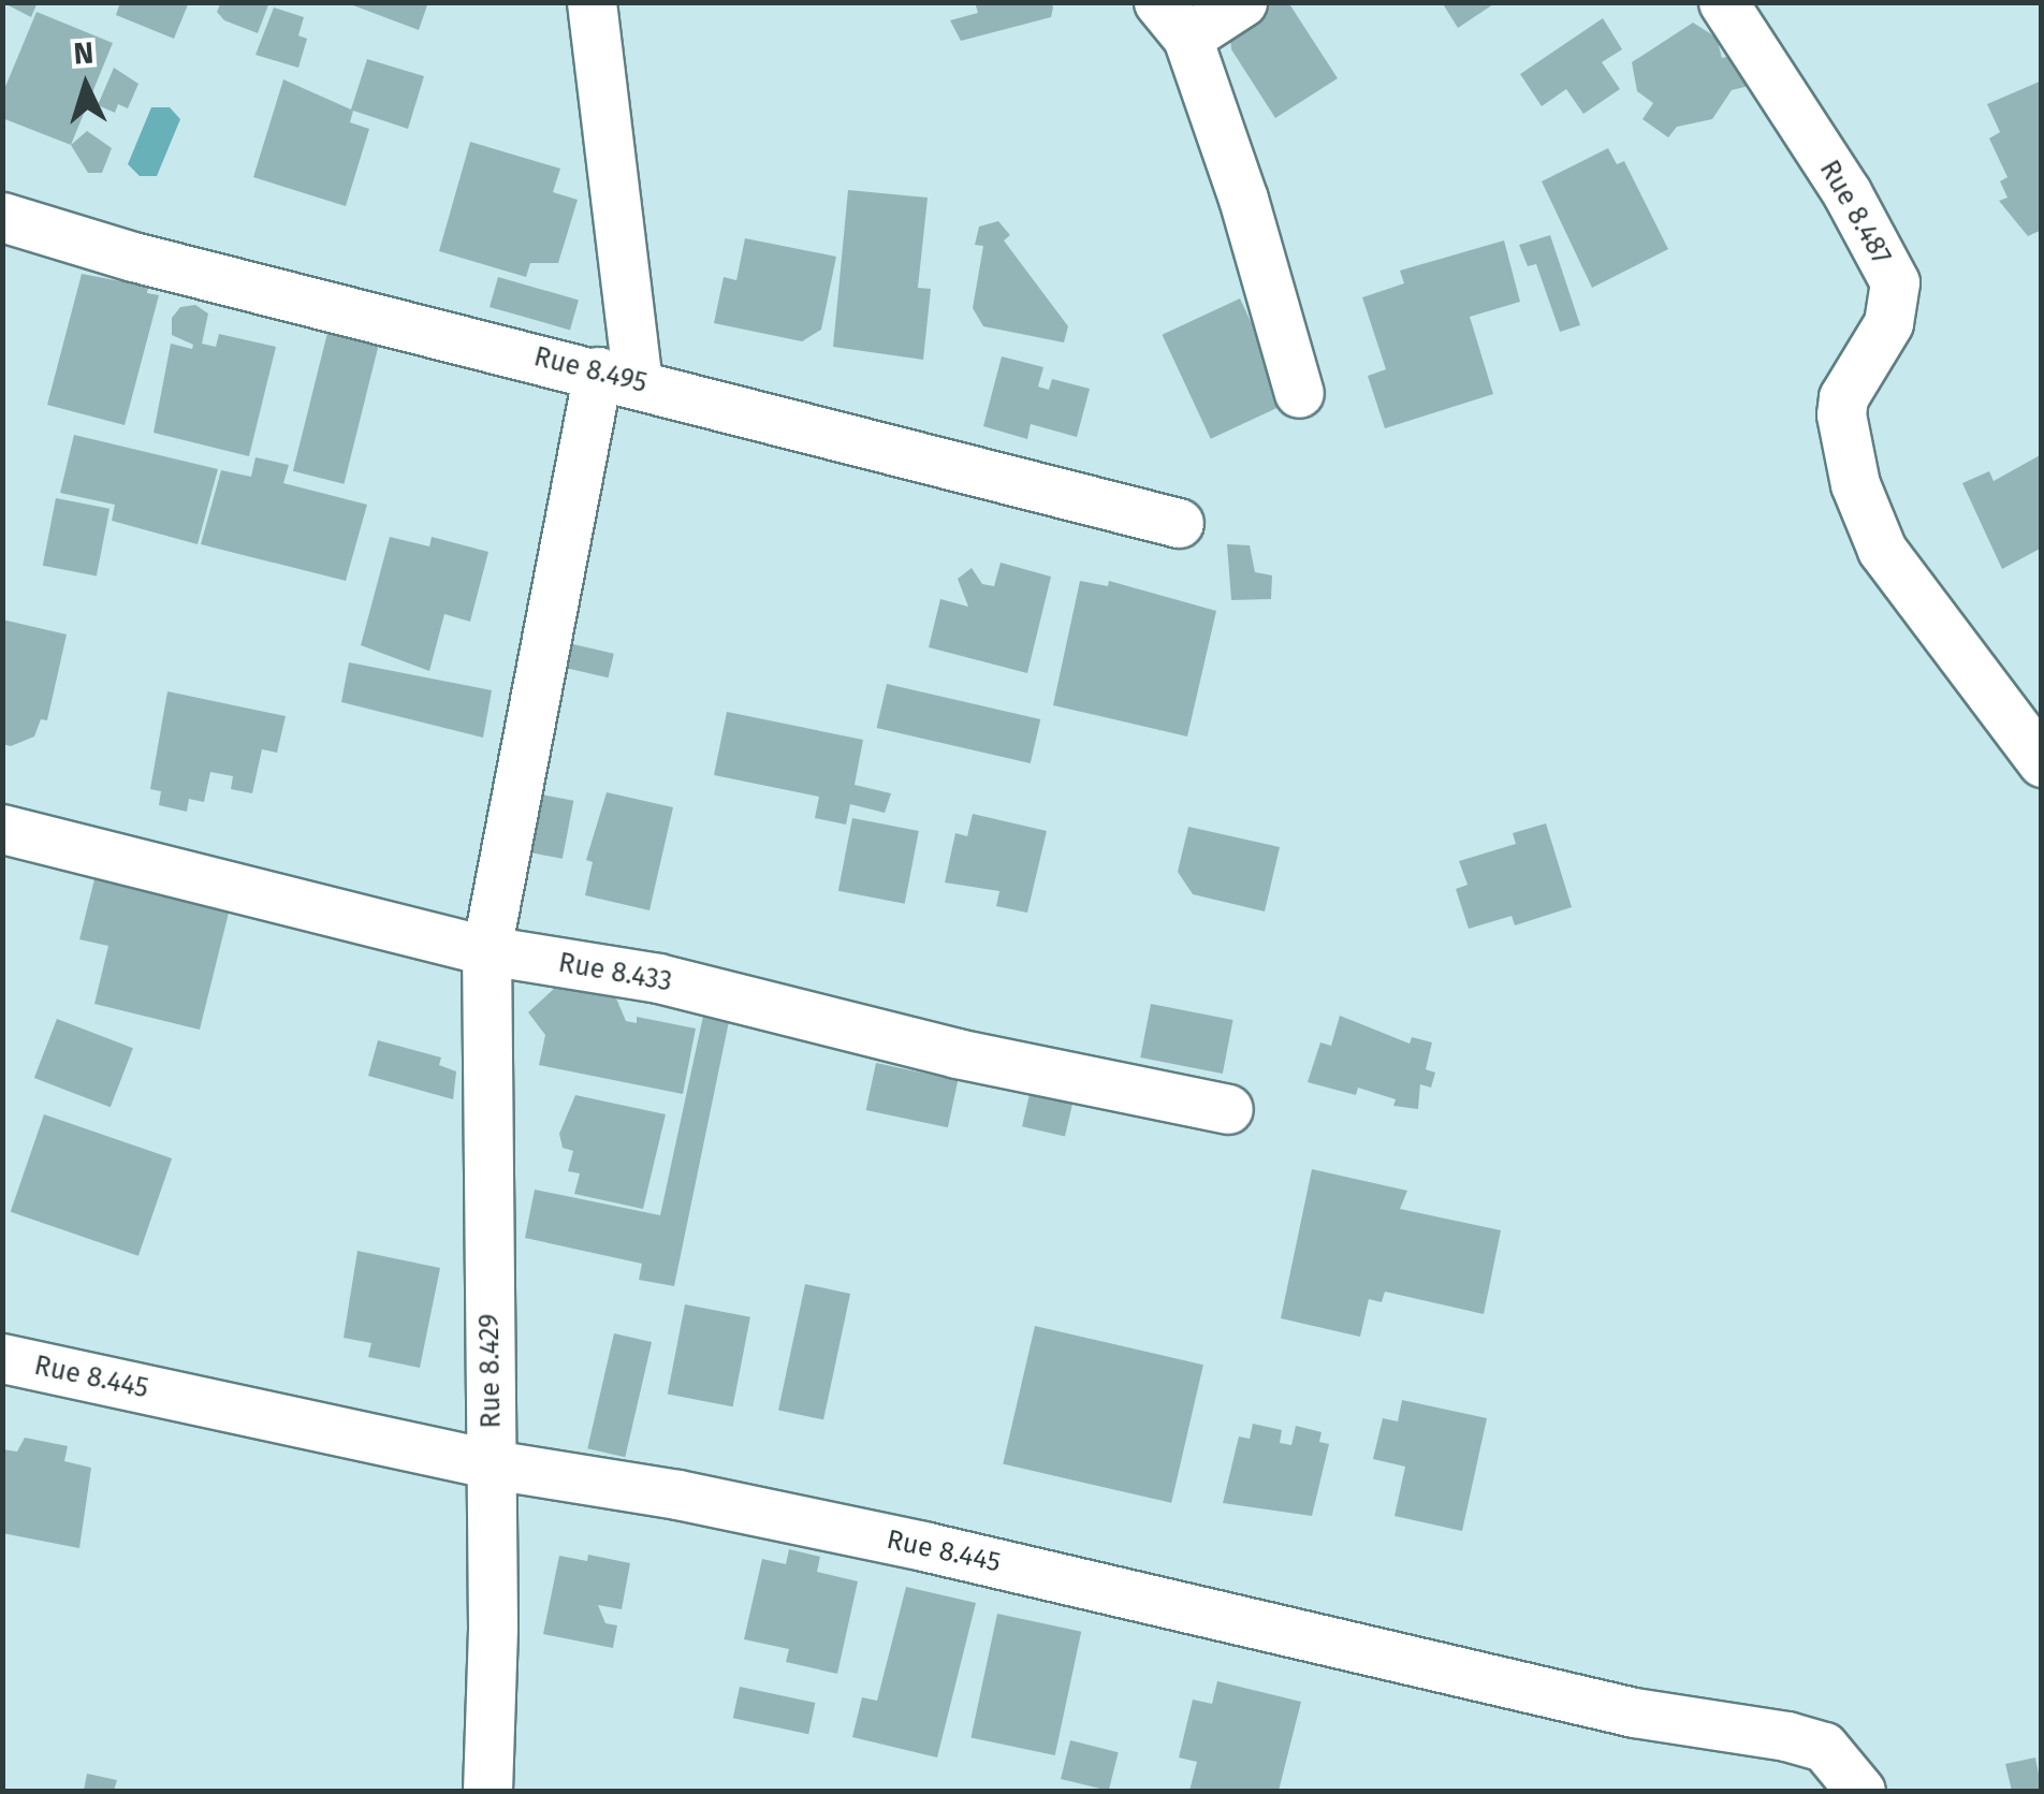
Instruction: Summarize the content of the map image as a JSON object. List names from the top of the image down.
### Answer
{
  "streets": {
    "street": [
      "Rue 8.487",
      "Rue 8.495",
      "Rue 8.433",
      "Rue 8.429",
      "Rue 8.445"
    ]
  },
  "crossings": [
    ["Rue 8.495", "Rue 8.429"],
    ["Rue 8.433", "Rue 8.429"],
    ["Rue 8.429", "Rue 8.445"]
  ],
  "north": "top"
}
